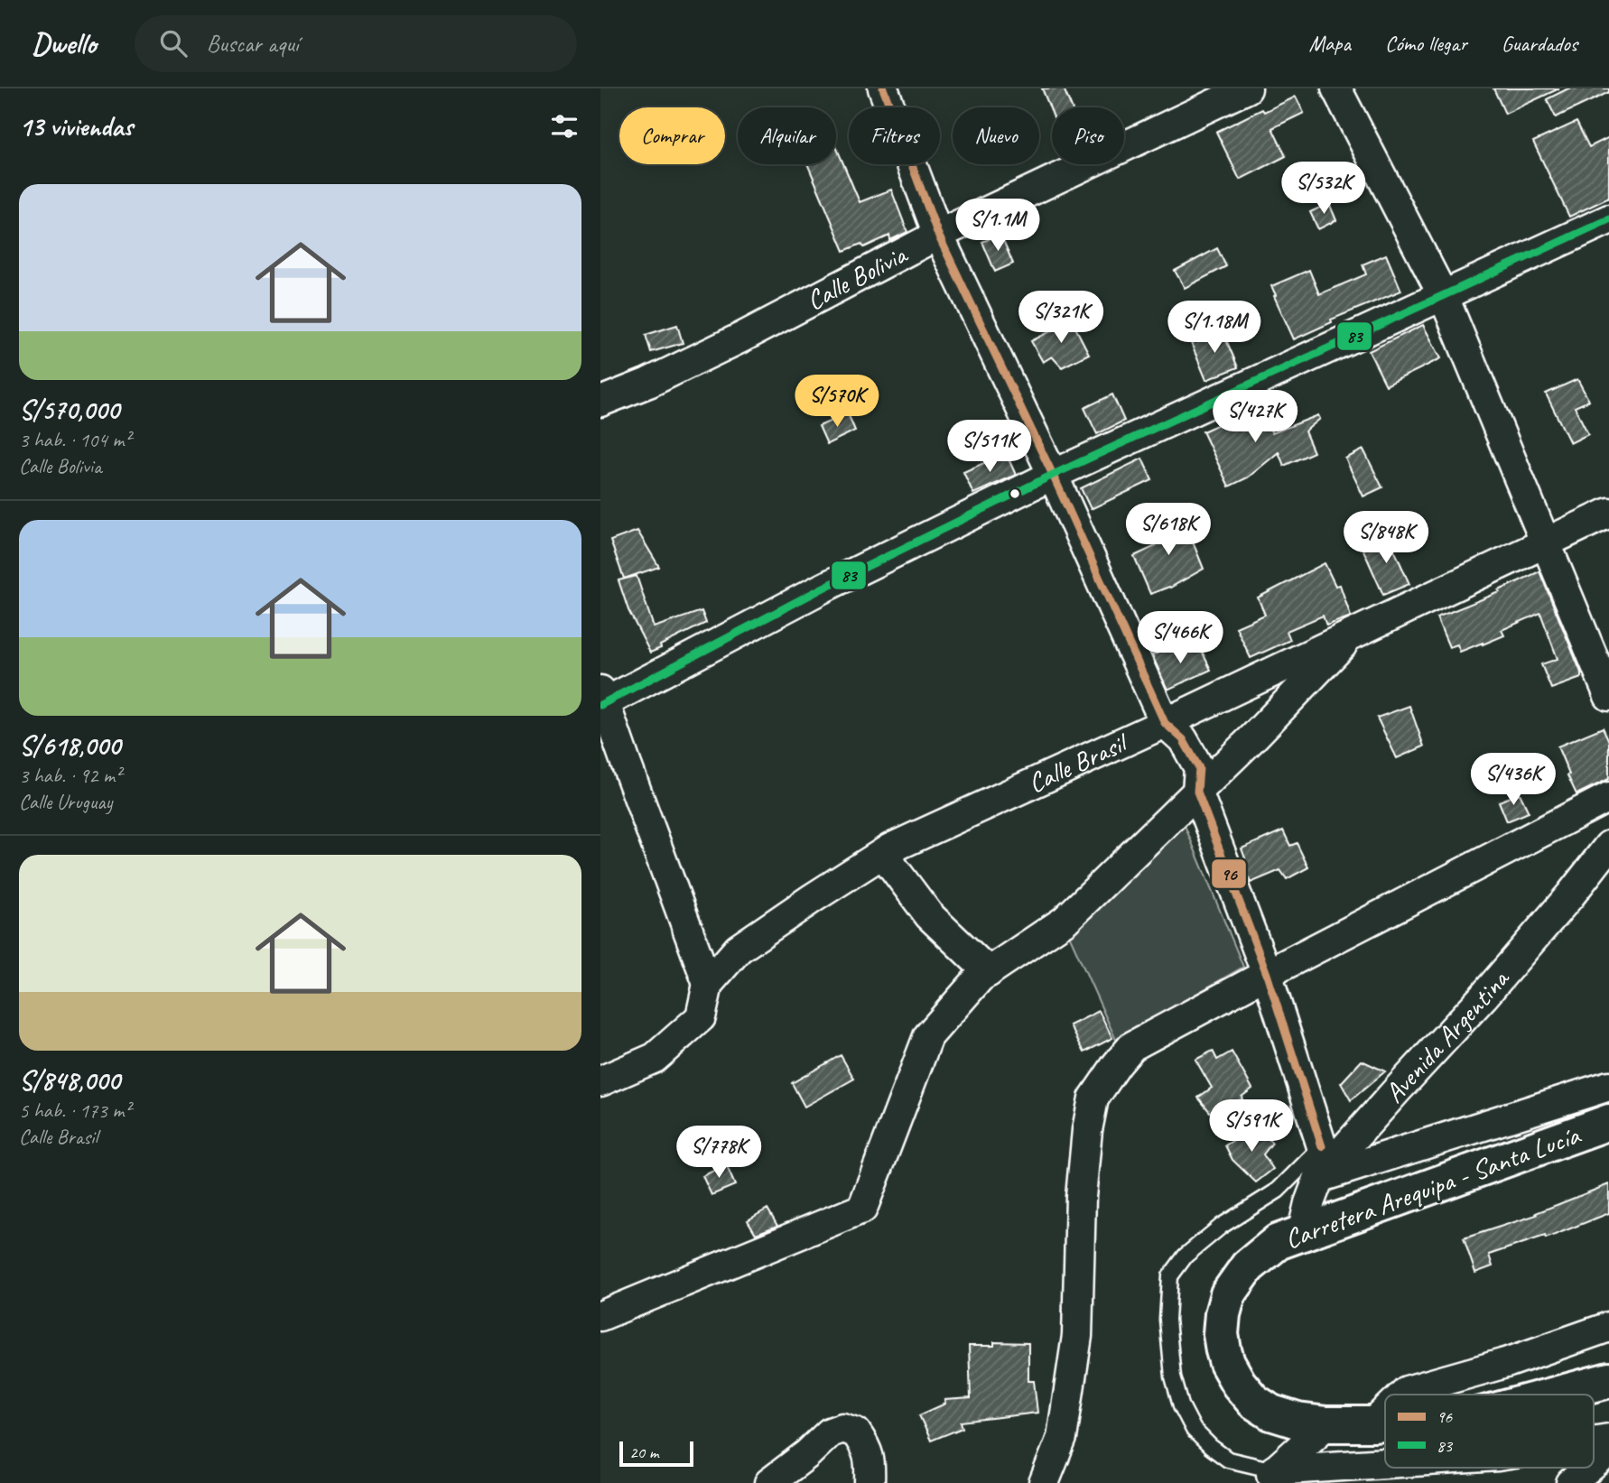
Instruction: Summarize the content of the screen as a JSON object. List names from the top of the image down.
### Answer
{
  "streets": {
    "main road": ["Carretera Arequipa - Santa Lucía"],
    "street": ["Calle Bolivia", "Calle Brasil", "Avenida Argentina"]
  },
  "crossings": [
    ["Avenida Argentina", "Carretera Arequipa - Santa Lucía"]
  ],
  "lines": ["transit line 96", "transit line 83"],
  "legend": ["96", "83"],
  "scale_bar": "20 m",
  "page": {
    "header": "Dwello",
    "search": "Buscar aquí",
    "nav": ["Mapa", "Cómo llegar", "Guardados"],
    "heading": "13 viviendas",
    "chip": [
      "Comprar",
      "Alquilar",
      "Filtros",
      "Nuevo",
      "Piso"
    ],
    "price": [
      "S/532K",
      "S/1.1M",
      "S/321K",
      "S/1.18M",
      "S/570K",
      "S/427K",
      "S/511K",
      "S/618K",
      "S/848K",
      "S/466K",
      "S/436K",
      "S/591K",
      "S/778K"
    ],
    "list": [
      {
        "name": "S/570,000",
        "note": "3 hab. · 104 m² · Calle Bolivia"
      },
      {
        "name": "S/618,000",
        "note": "3 hab. · 92 m² · Calle Uruguay"
      },
      {
        "name": "S/848,000",
        "note": "5 hab. · 173 m² · Calle Brasil"
      }
    ],
    "scale": "20 m"
  }
}
